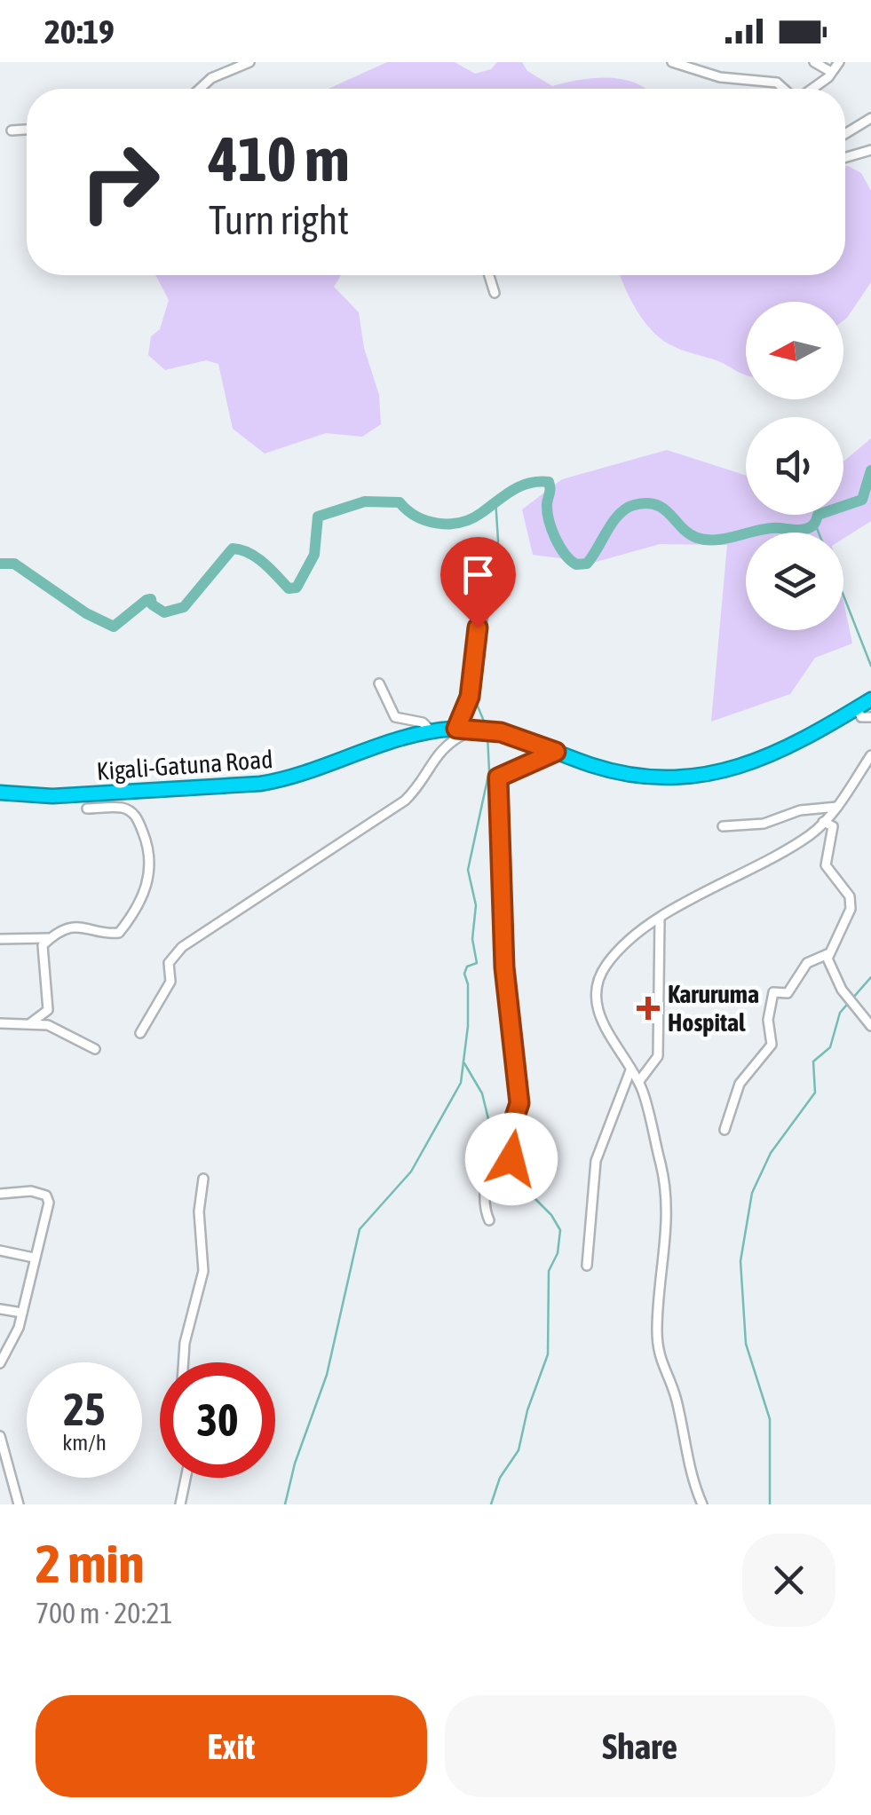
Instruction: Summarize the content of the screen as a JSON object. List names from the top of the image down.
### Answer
{
  "streets": {
    "highway": ["Kigali-Gatuna Road"]
  },
  "places": {
    "health": ["Karuruma Hospital"]
  },
  "north": "left",
  "page": {
    "status": "20:19",
    "turn": ["410 m", "Turn right"],
    "speed": "25 km/h",
    "limit": "30",
    "heading": ["2 min", "700 m · 20:21"],
    "buttons": ["Exit", "Share"]
  }
}
